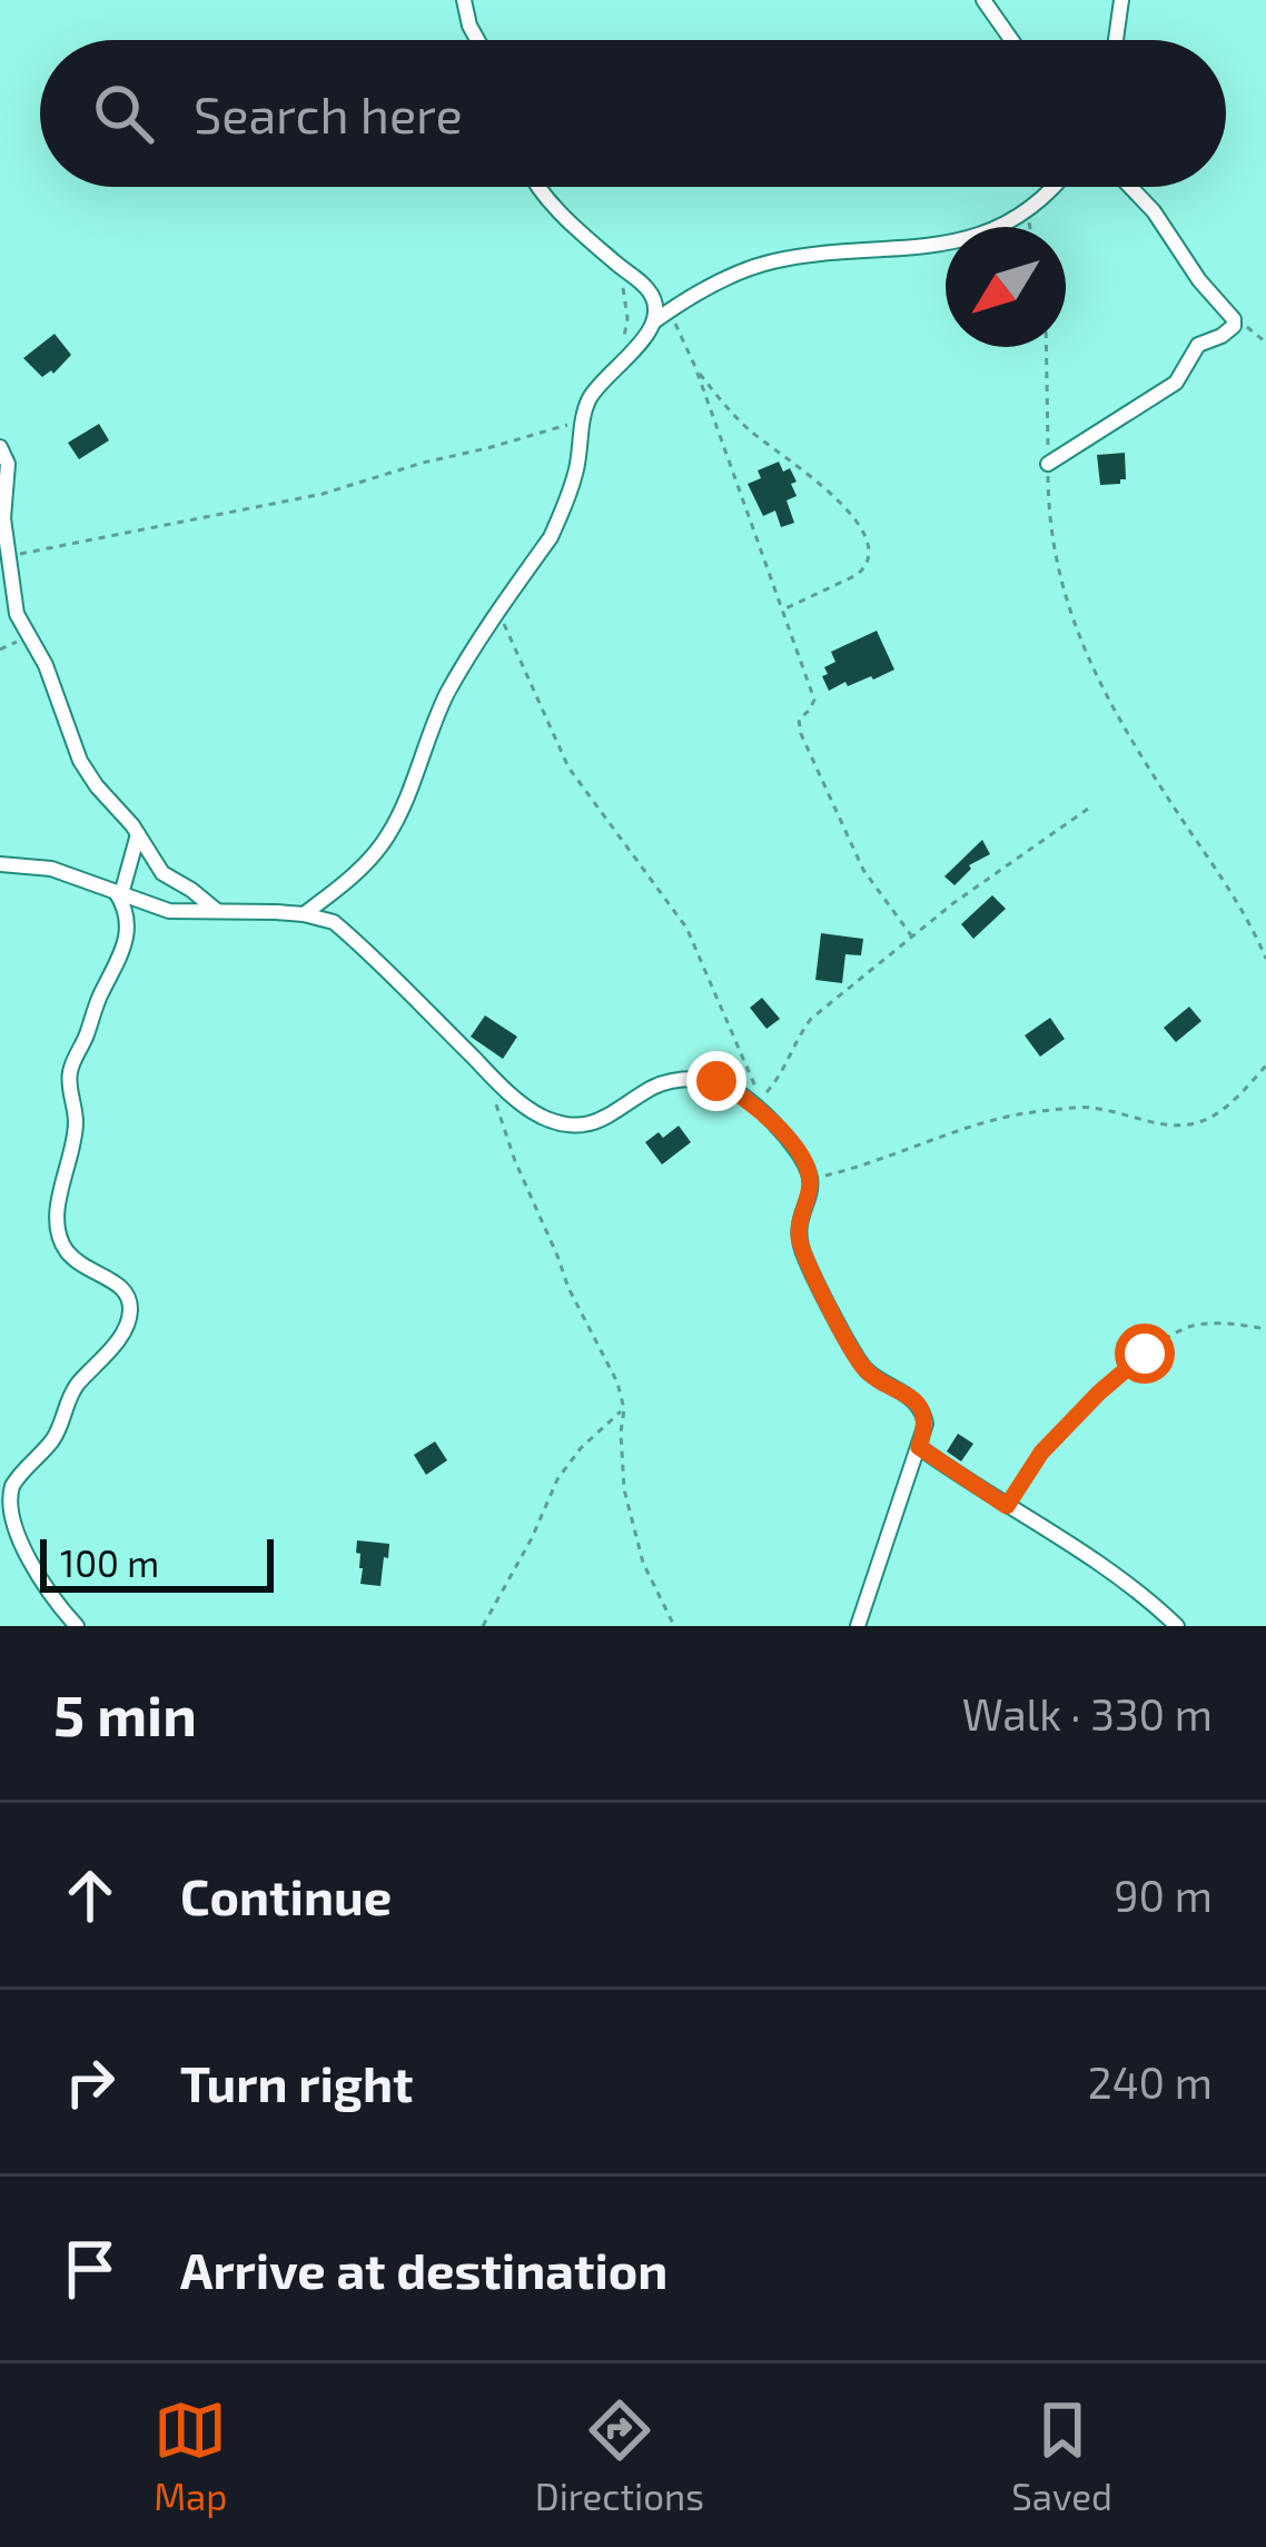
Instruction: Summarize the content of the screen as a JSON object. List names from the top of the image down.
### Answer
{
  "scale_bar": "100 m",
  "north": "bottom left",
  "page": {
    "search": "Search here",
    "scale": "100 m",
    "heading": ["5 min", "Walk · 330 m"],
    "list": [
      ["Continue", "90 m"],
      ["Turn right", "240 m"],
      "Arrive at destination"
    ],
    "nav": ["Map", "Directions", "Saved"]
  }
}
